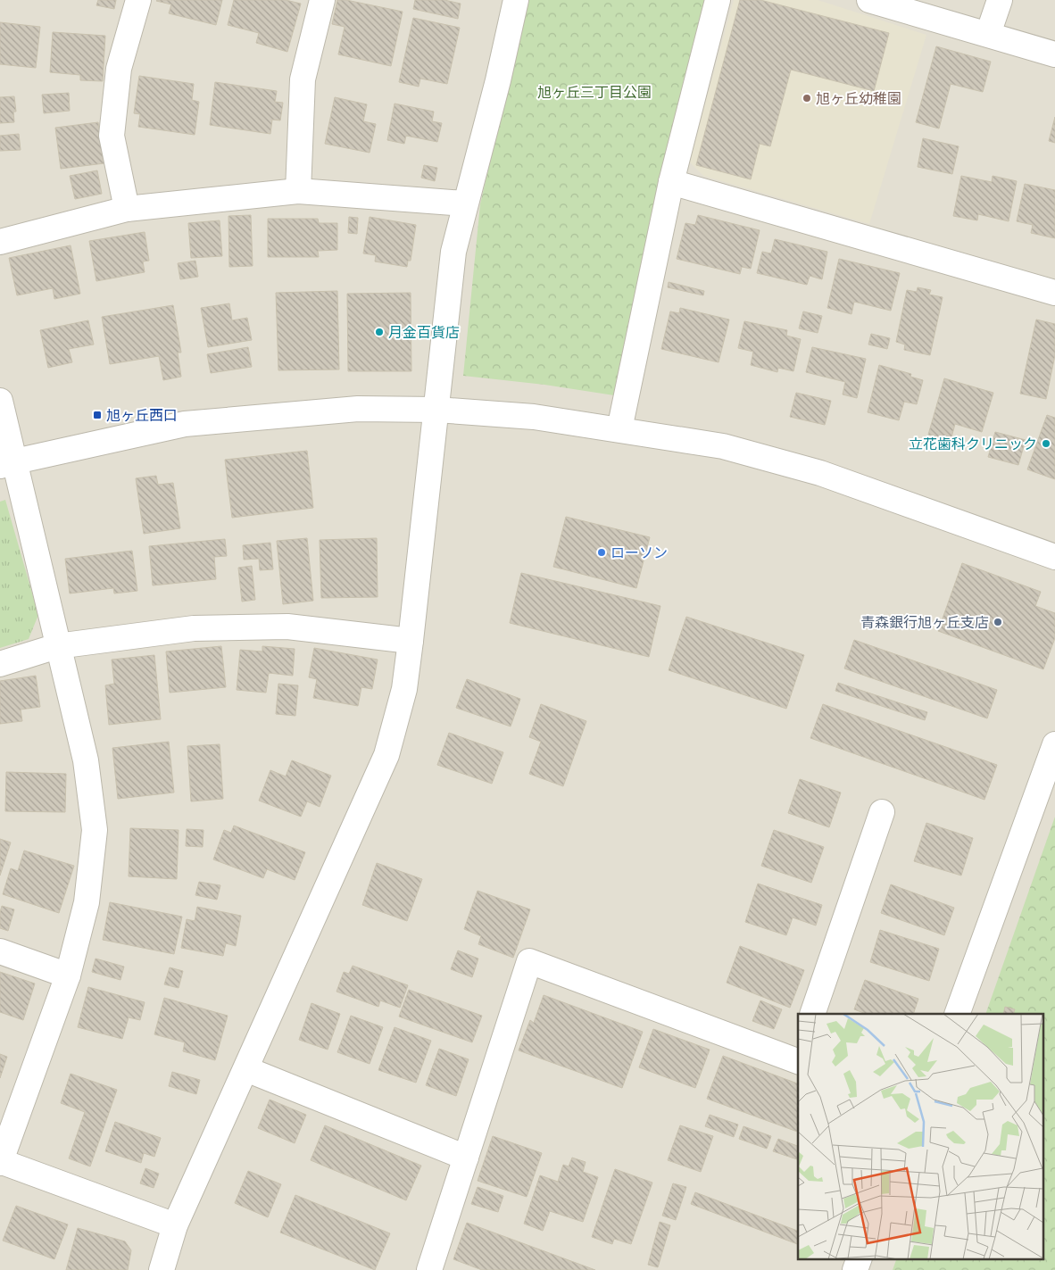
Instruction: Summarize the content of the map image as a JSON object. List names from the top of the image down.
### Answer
{
  "parks": ["旭ヶ丘三丁目公園"],
  "places": {
    "other": [
      "旭ヶ丘幼稚園",
      "月金百貨店",
      "立花歯科クリニック",
      "ローソン",
      "青森銀行旭ヶ丘支店"
    ],
    "transit": ["旭ヶ丘西口"]
  }
}
